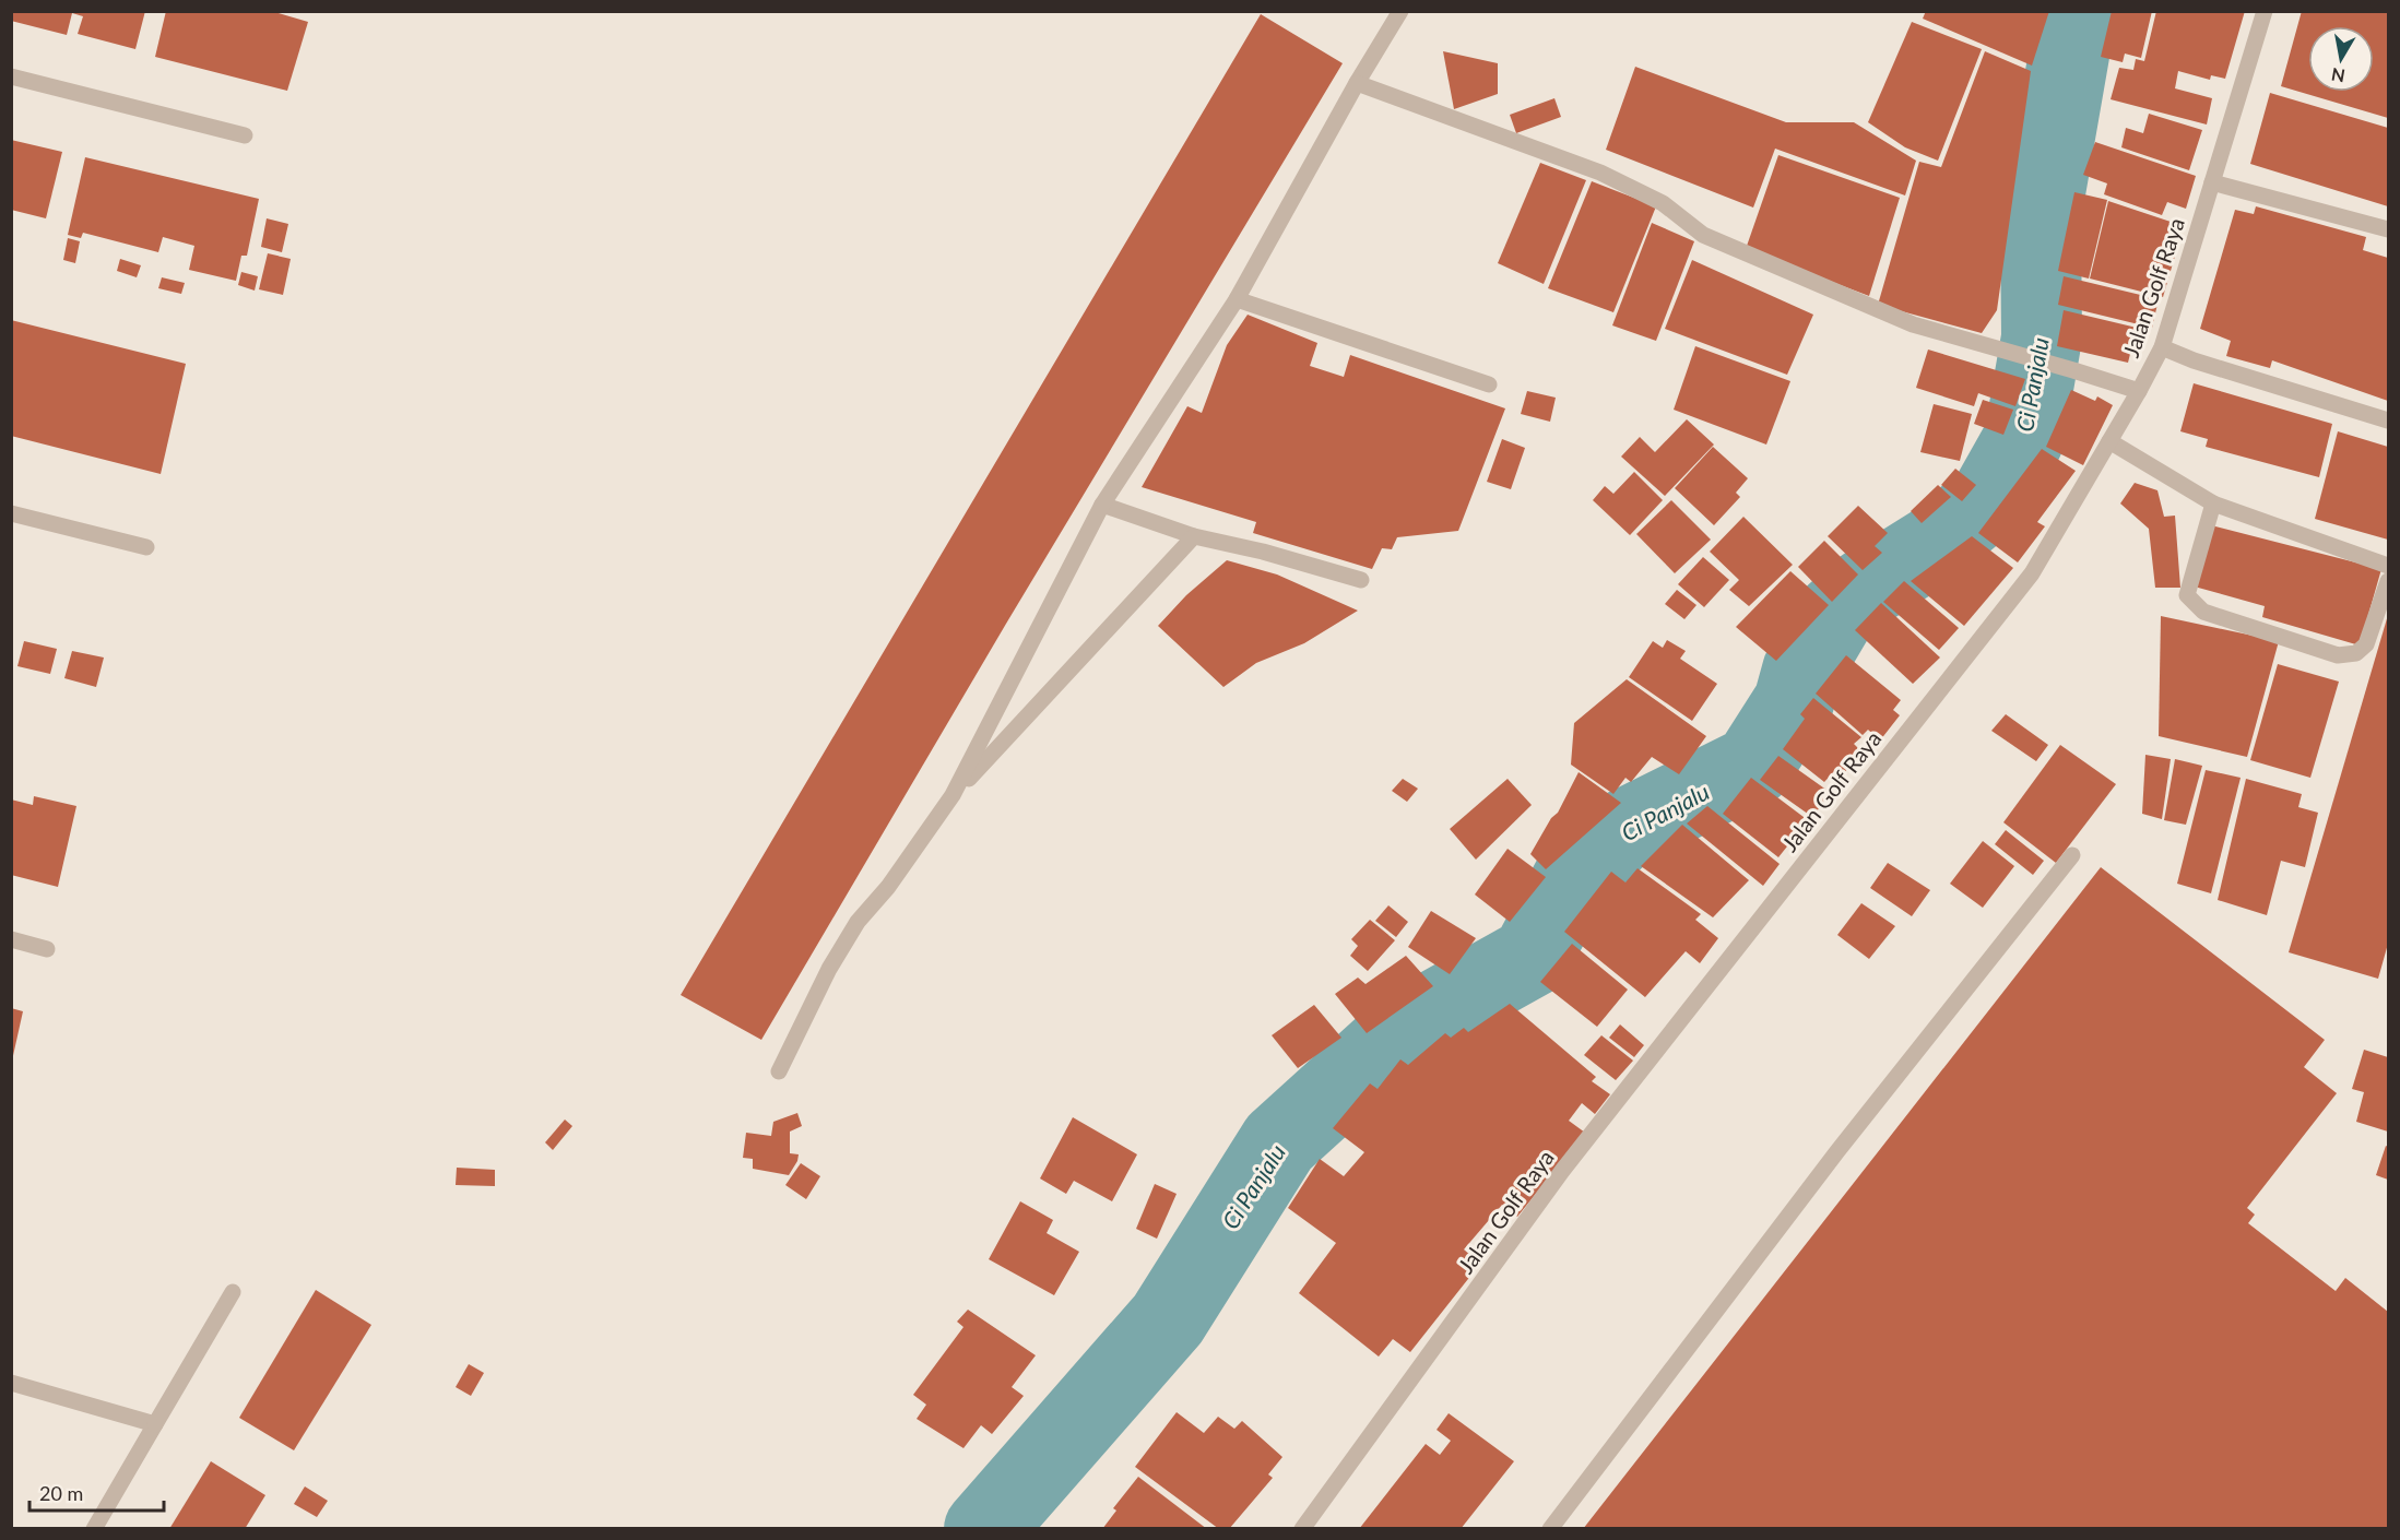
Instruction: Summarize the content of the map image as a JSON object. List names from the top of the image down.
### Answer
{
  "streets": {
    "street": ["Jalan Golf Raya"]
  },
  "water": ["Ci Panjalu"],
  "scale_bar": "20 m",
  "north": "bottom"
}
